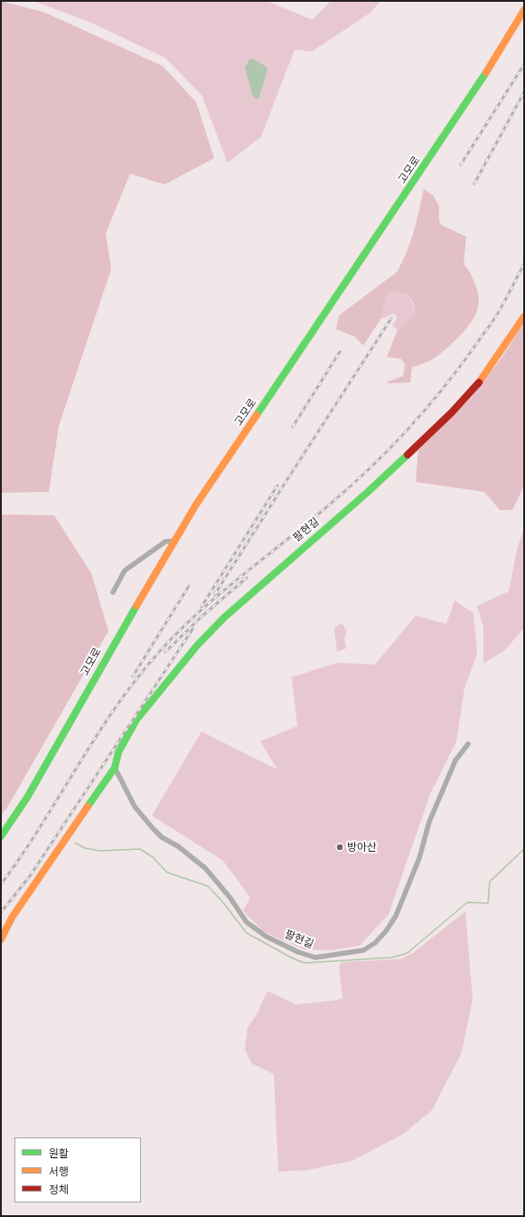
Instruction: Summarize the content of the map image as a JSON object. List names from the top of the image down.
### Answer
{
  "streets": {
    "main road": ["고모로", "팔현길"]
  },
  "places": ["방아산"],
  "legend": ["원활", "서행", "정체"]
}
